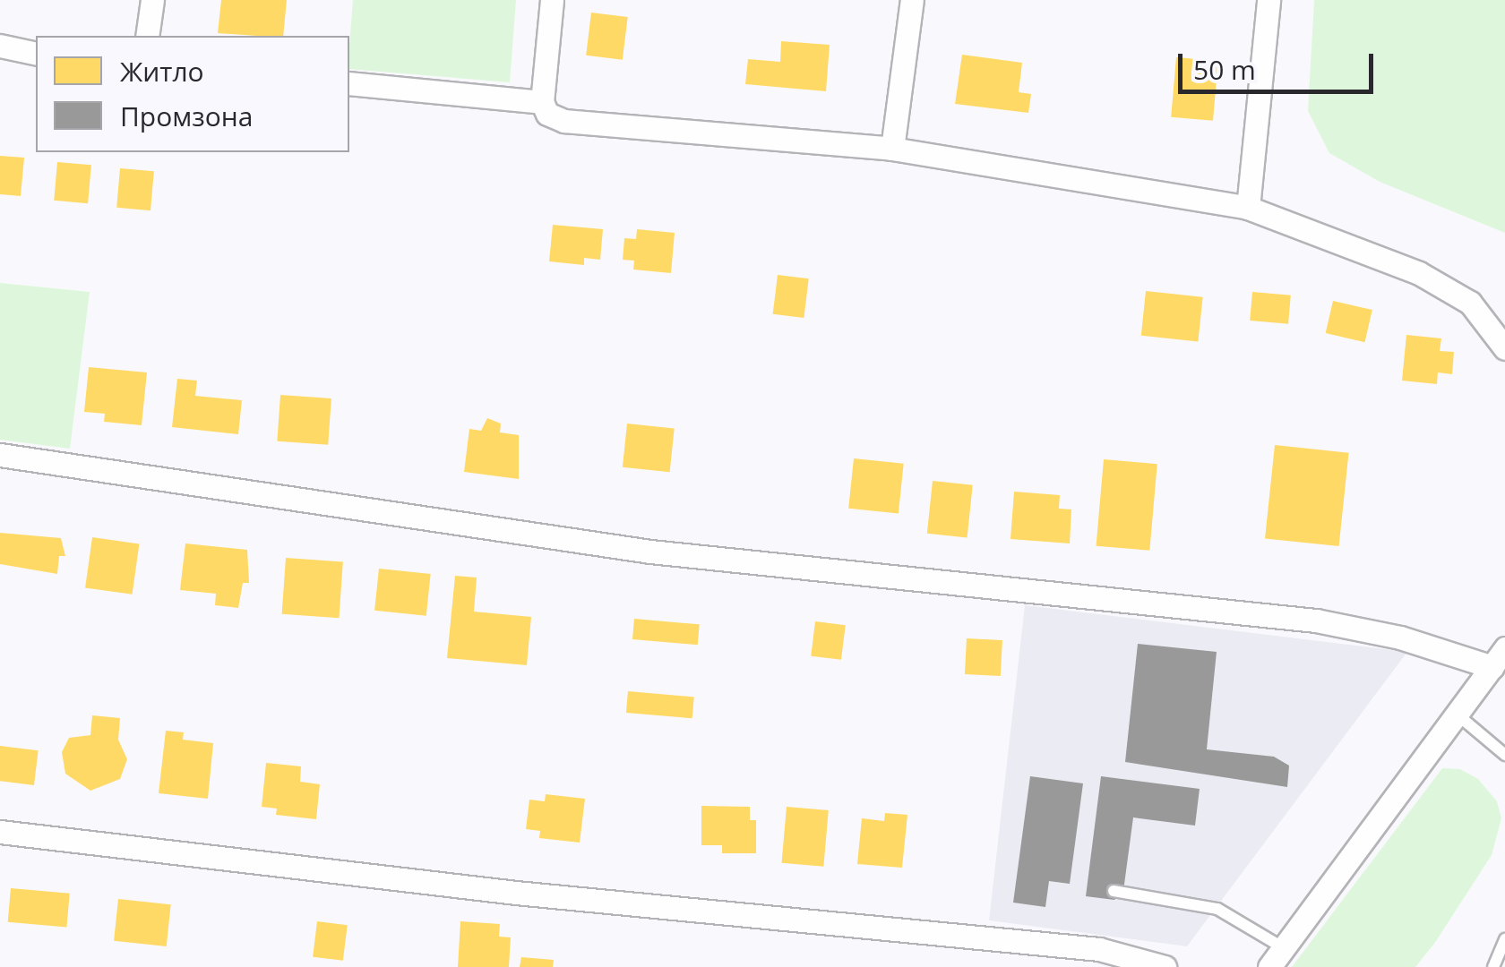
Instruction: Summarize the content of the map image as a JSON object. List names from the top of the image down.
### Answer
{
  "legend": ["Житло", "Промзона"],
  "scale_bar": "50 m"
}
